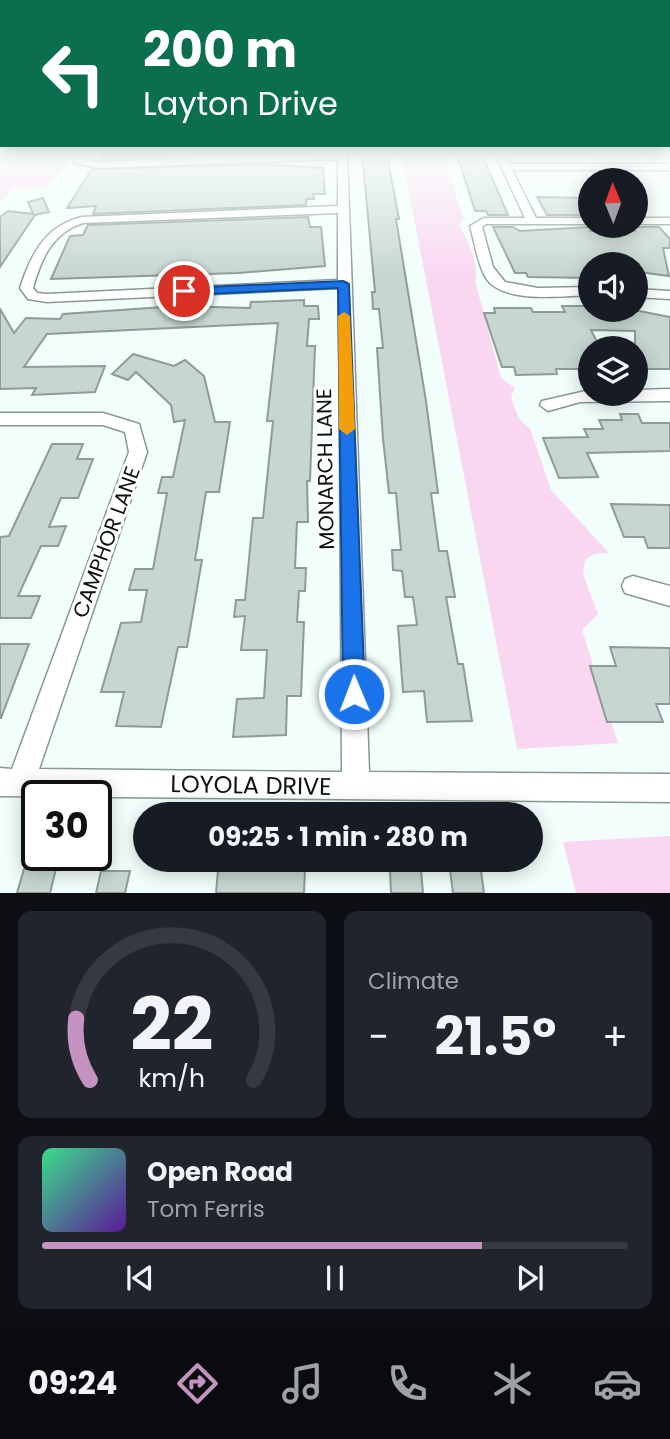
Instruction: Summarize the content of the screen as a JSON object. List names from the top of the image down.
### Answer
{
  "streets": {
    "street": ["MONARCH LANE", "CAMPHOR LANE", "LOYOLA DRIVE"]
  },
  "crossings": [
    ["MONARCH LANE", "LOYOLA DRIVE"],
    ["CAMPHOR LANE", "LOYOLA DRIVE"]
  ],
  "north": "top",
  "page": {
    "turn": ["200 m", "Layton Drive"],
    "limit": "30",
    "trip": "09:25 · 1 min · 280 m",
    "tile": "Climate",
    "heat": ["−", "21.5°", "+"],
    "song": ["Open Road", "Tom Ferris"],
    "tabs": "09:24",
    "gauge": ["22", "km/h"]
  }
}
